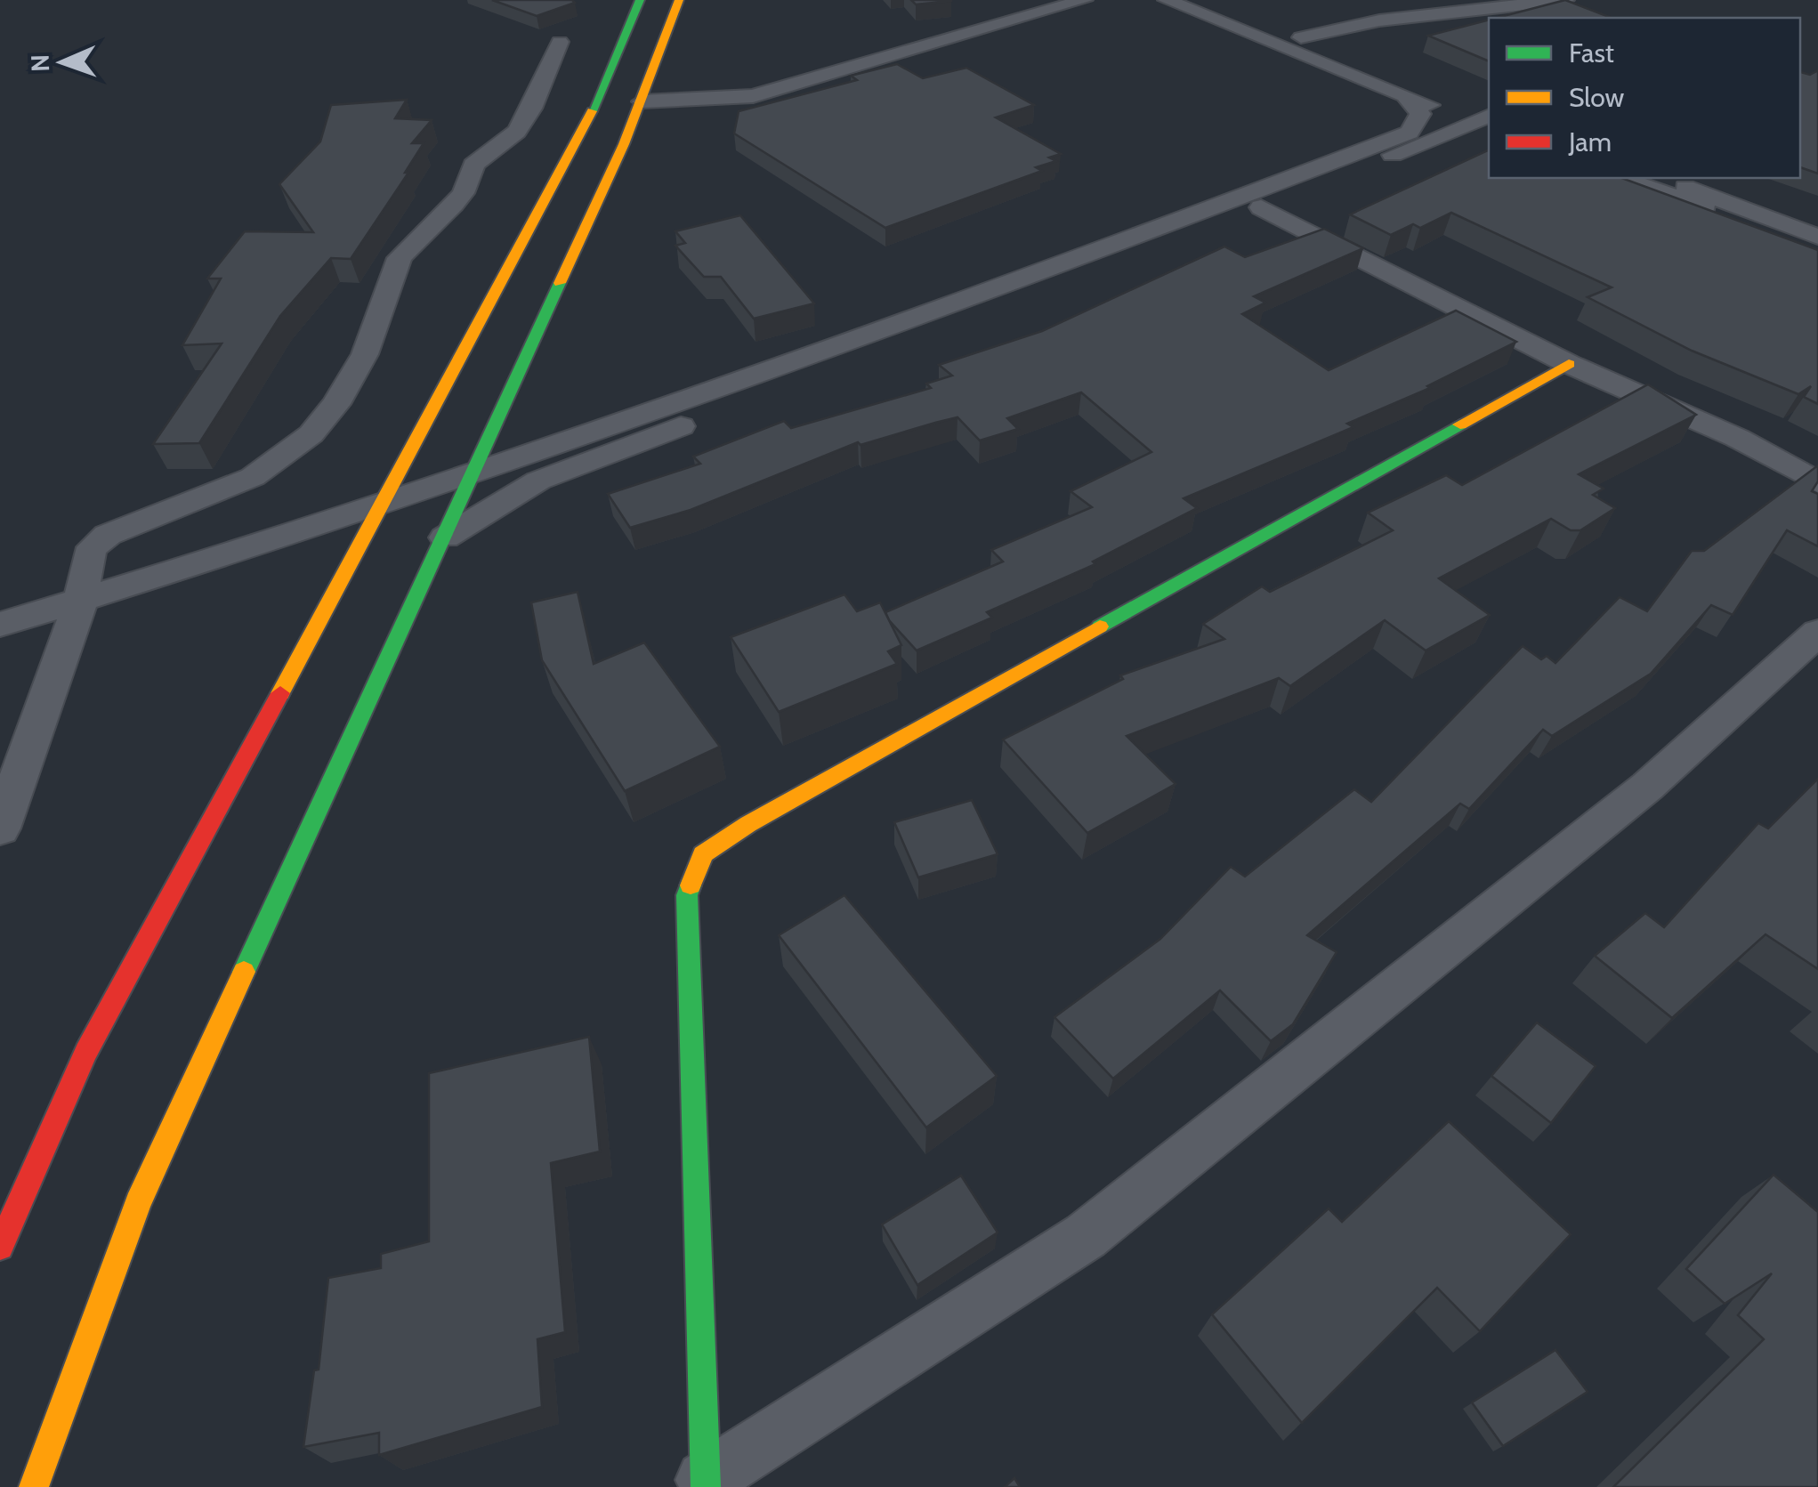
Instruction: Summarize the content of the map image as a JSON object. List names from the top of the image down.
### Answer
{
  "legend": ["Fast", "Slow", "Jam"],
  "north": "left"
}
